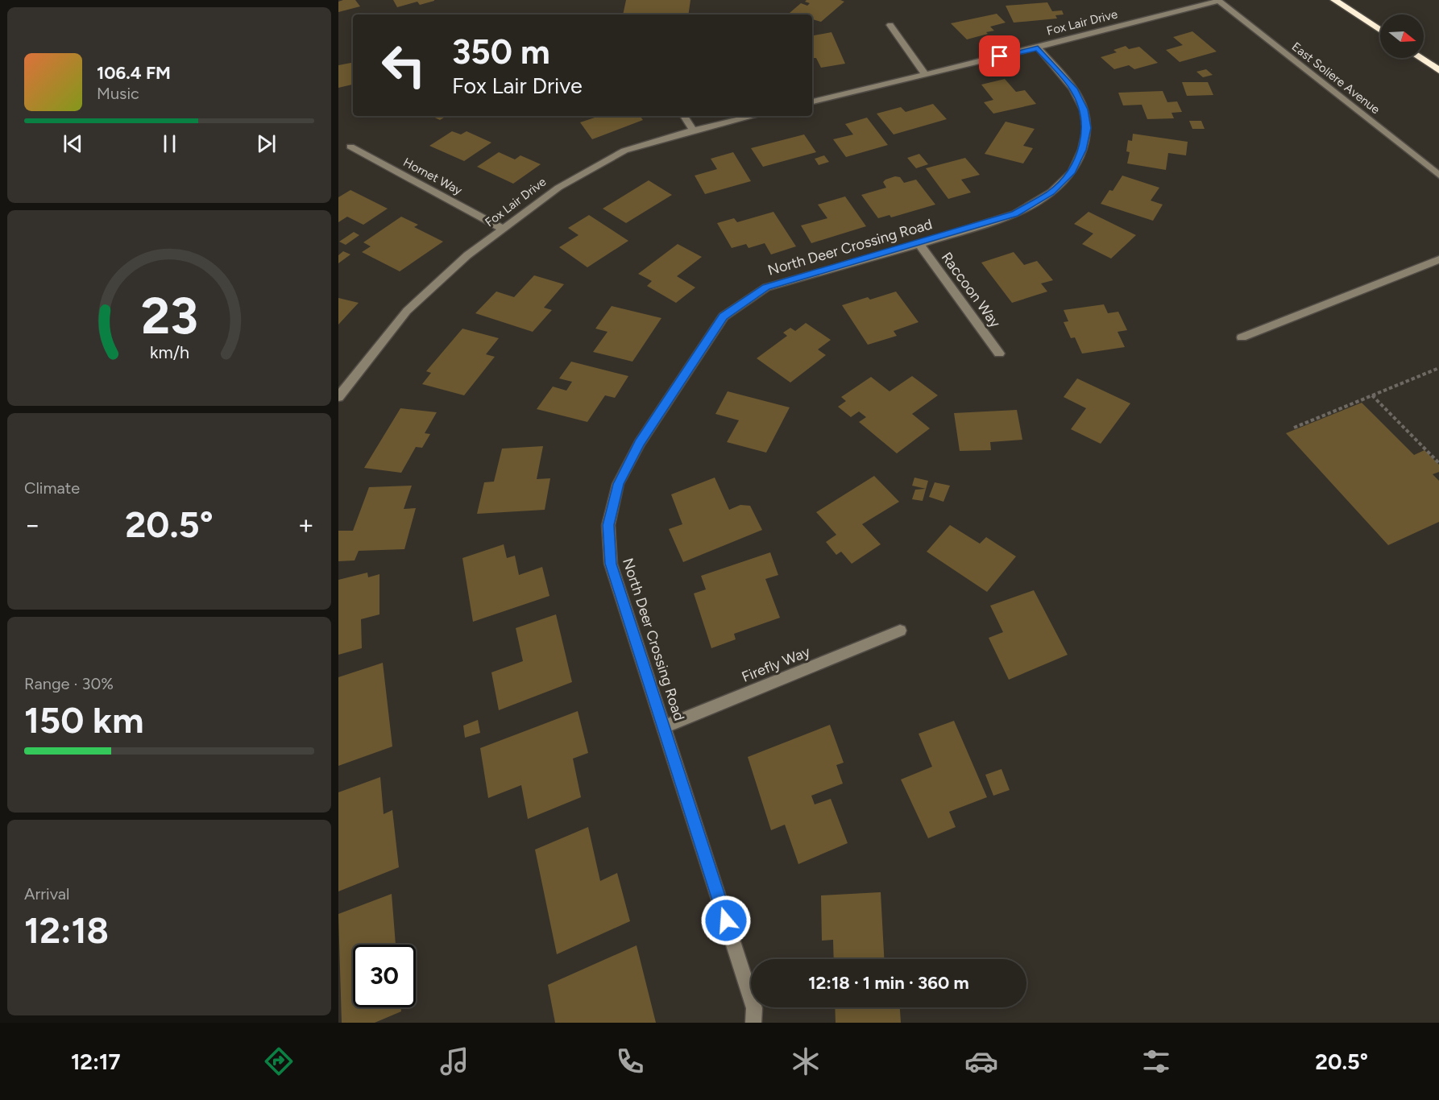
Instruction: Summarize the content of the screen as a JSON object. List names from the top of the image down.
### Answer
{
  "streets": {
    "street": [
      "Fox Lair Drive",
      "East Soliere Avenue",
      "Hornet Way",
      "North Deer Crossing Road",
      "Raccoon Way",
      "Firefly Way"
    ]
  },
  "crossings": [
    ["Fox Lair Drive", "East Soliere Avenue"],
    ["Fox Lair Drive", "Hornet Way"],
    ["Fox Lair Drive", "North Deer Crossing Road"],
    ["North Deer Crossing Road", "Raccoon Way"],
    ["North Deer Crossing Road", "Firefly Way"]
  ],
  "north": "right",
  "page": {
    "turn": ["350 m", "Fox Lair Drive"],
    "song": ["106.4 FM", "Music"],
    "tile": [
      "Climate",
      ["Range · 30%", "150 km"],
      ["Arrival", "12:18"]
    ],
    "heat": ["−", "20.5°", "+"],
    "limit": "30",
    "trip": "12:18 · 1 min · 360 m",
    "tabs": ["12:17", "20.5°"],
    "gauge": ["23", "km/h"]
  }
}
